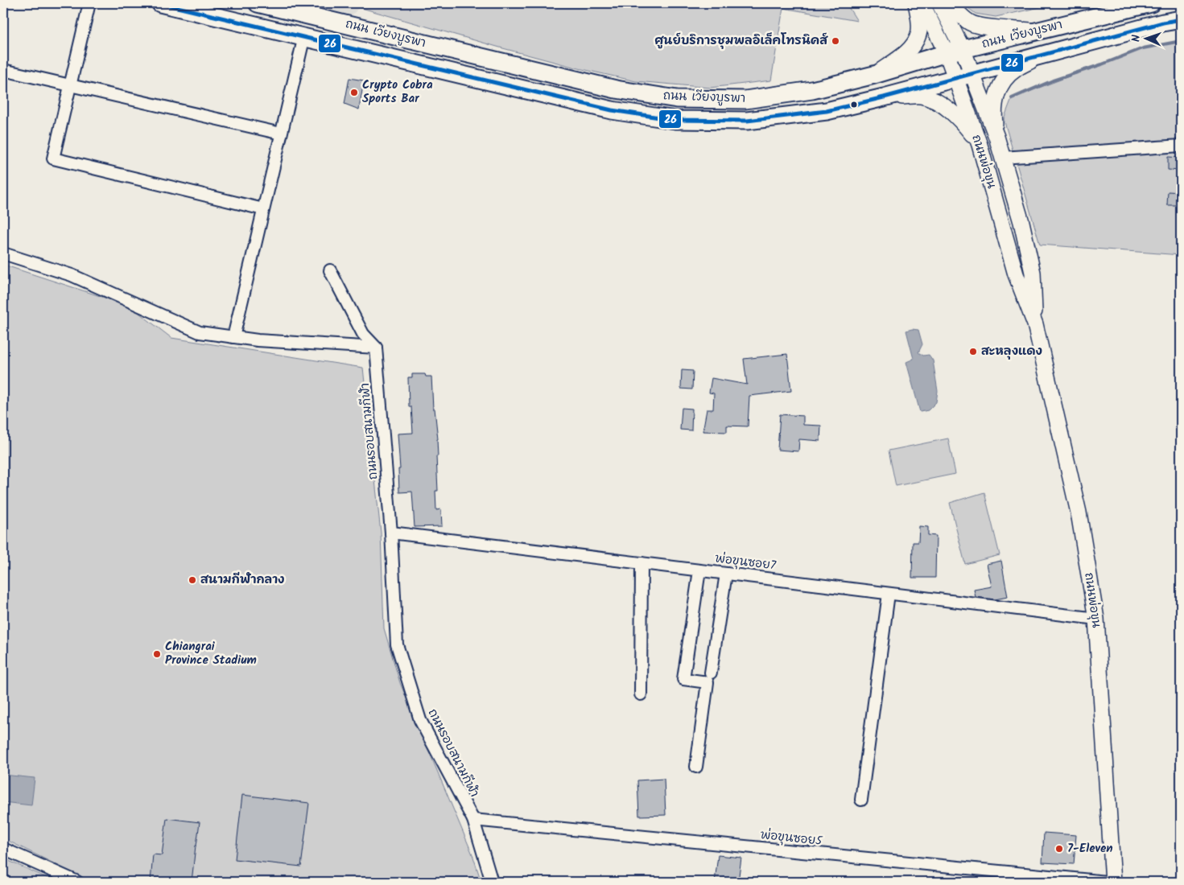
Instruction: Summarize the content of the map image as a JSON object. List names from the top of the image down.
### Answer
{
  "streets": {
    "main road": ["ถนน เวียงบูรพา", "ถนนพ่อขุน"],
    "street": ["ถนนรอบสนามกีฬา", "พ่อขุนซอย7", "พ่อขุนซอย5"]
  },
  "crossings": [
    ["ถนน เวียงบูรพา", "ถนนพ่อขุน"],
    ["ถนนพ่อขุน", "พ่อขุนซอย7"],
    ["ถนนรอบสนามกีฬา", "พ่อขุนซอย7"],
    ["ถนนรอบสนามกีฬา", "พ่อขุนซอย5"]
  ],
  "places": [
    "ศูนย์บริการชุมพลอิเล็คโทรนิคส์",
    "Crypto Cobra Sports Bar",
    "สะหลุงแดง",
    "สนามกีฬากลาง",
    "Chiangrai Province Stadium",
    "7-Eleven"
  ],
  "lines": ["transit line 26"],
  "north": "left"
}
